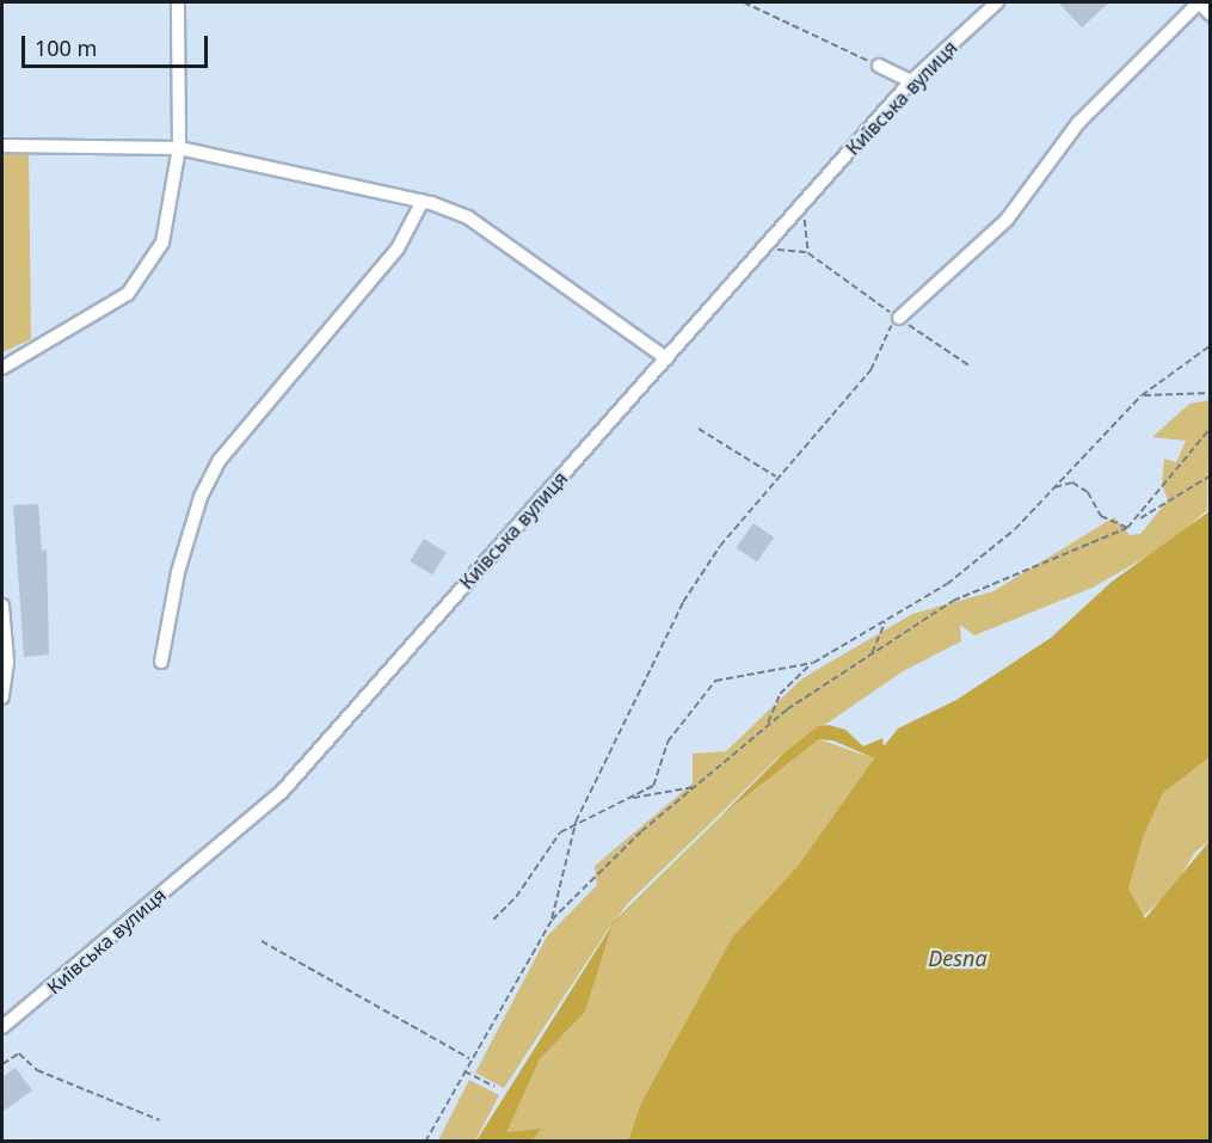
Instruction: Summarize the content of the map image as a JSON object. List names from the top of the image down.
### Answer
{
  "streets": {
    "street": ["Київська вулиця"]
  },
  "water": ["Desna"],
  "scale_bar": "100 m"
}
